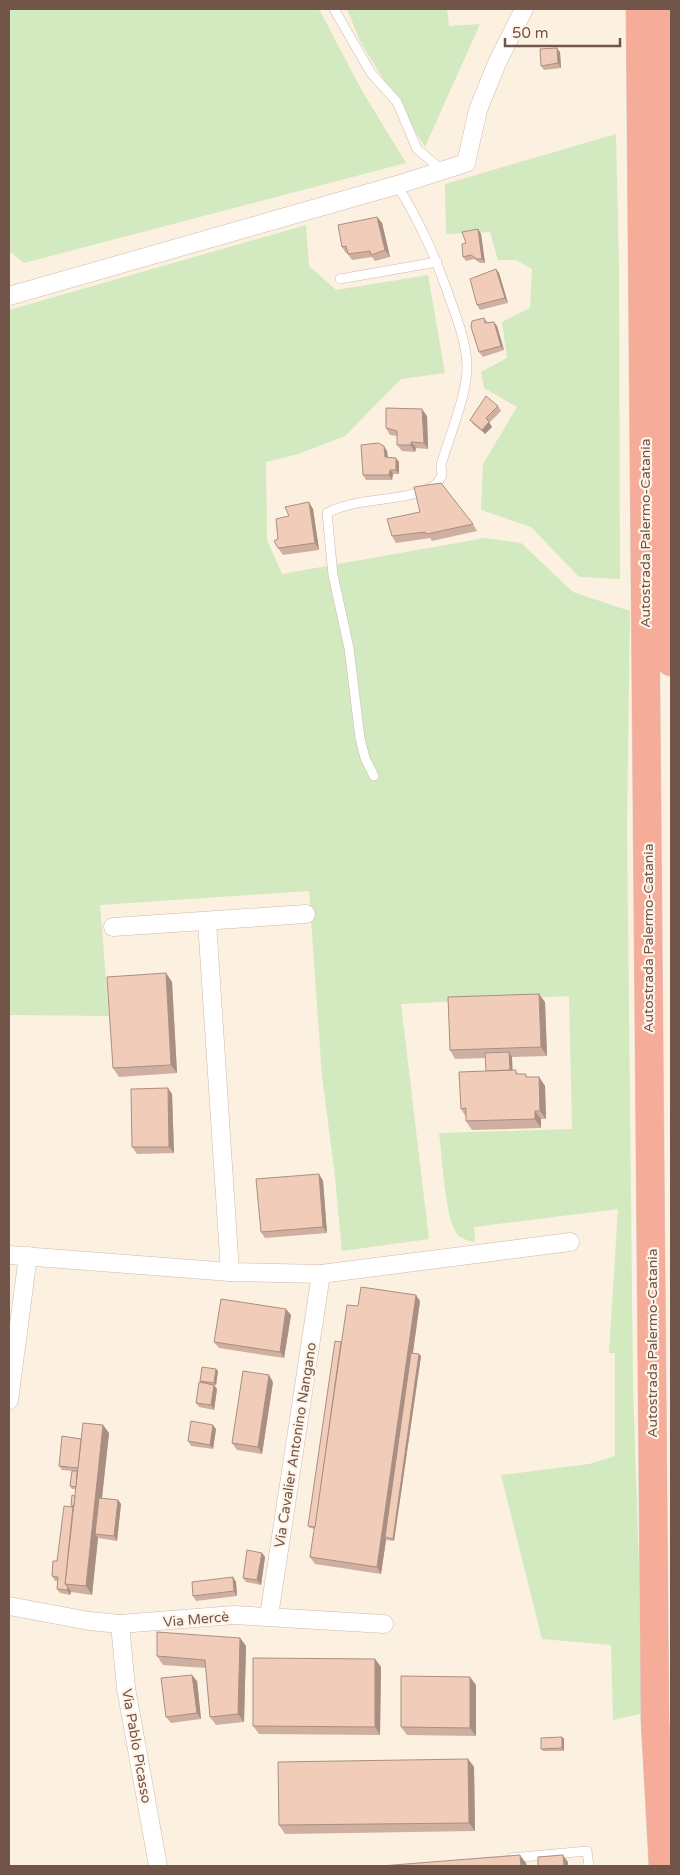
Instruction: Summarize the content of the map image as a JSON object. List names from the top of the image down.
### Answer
{
  "streets": {
    "highway": ["Autostrada Palermo-Catania"],
    "street": ["Via Cavalier Antonino Nangano", "Via Mercè", "Via Pablo Picasso"]
  },
  "crossings": [
    ["Via Cavalier Antonino Nangano", "Via Mercè"],
    ["Via Mercè", "Via Pablo Picasso"]
  ],
  "scale_bar": "50 m"
}
